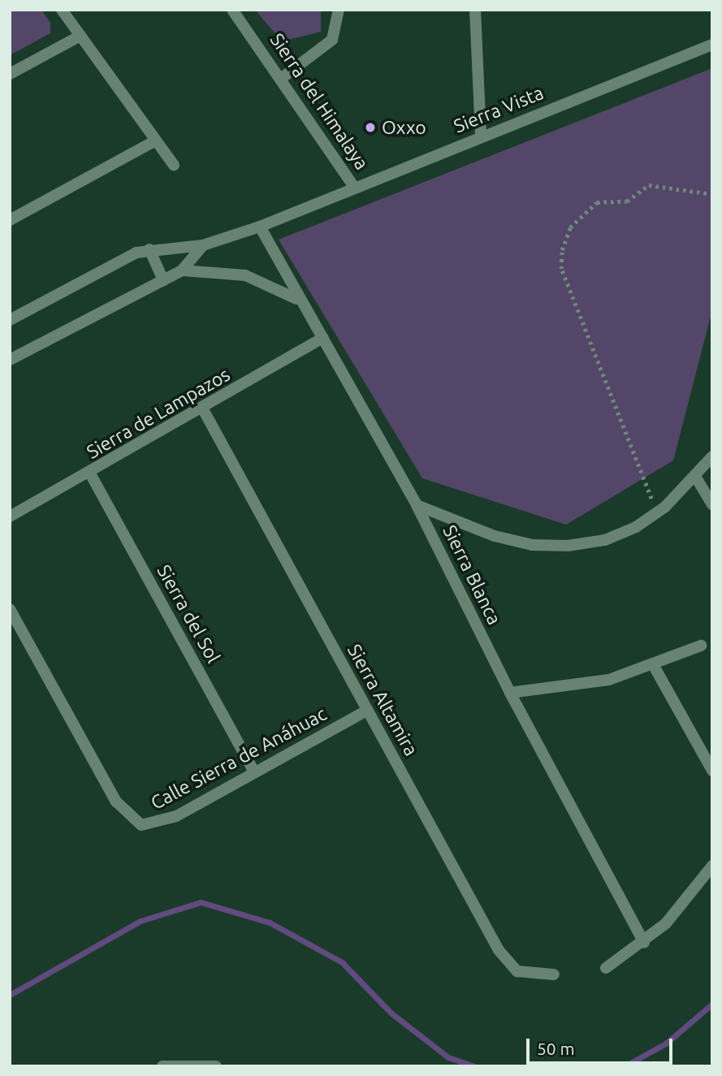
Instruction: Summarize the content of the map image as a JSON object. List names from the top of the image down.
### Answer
{
  "streets": {
    "street": [
      "Sierra del Himalaya",
      "Sierra Vista",
      "Sierra de Lampazos",
      "Sierra Blanca",
      "Sierra del Sol",
      "Sierra Altamira",
      "Calle Sierra de Anáhuac"
    ]
  },
  "crossings": [
    ["Sierra del Himalaya", "Sierra Vista"],
    ["Sierra Vista", "Sierra Blanca"],
    ["Sierra de Lampazos", "Sierra Blanca"],
    ["Sierra de Lampazos", "Sierra del Sol"],
    ["Sierra de Lampazos", "Sierra Altamira"],
    ["Sierra del Sol", "Calle Sierra de Anáhuac"],
    ["Sierra Altamira", "Calle Sierra de Anáhuac"]
  ],
  "places": ["Oxxo"],
  "scale_bar": "50 m"
}
